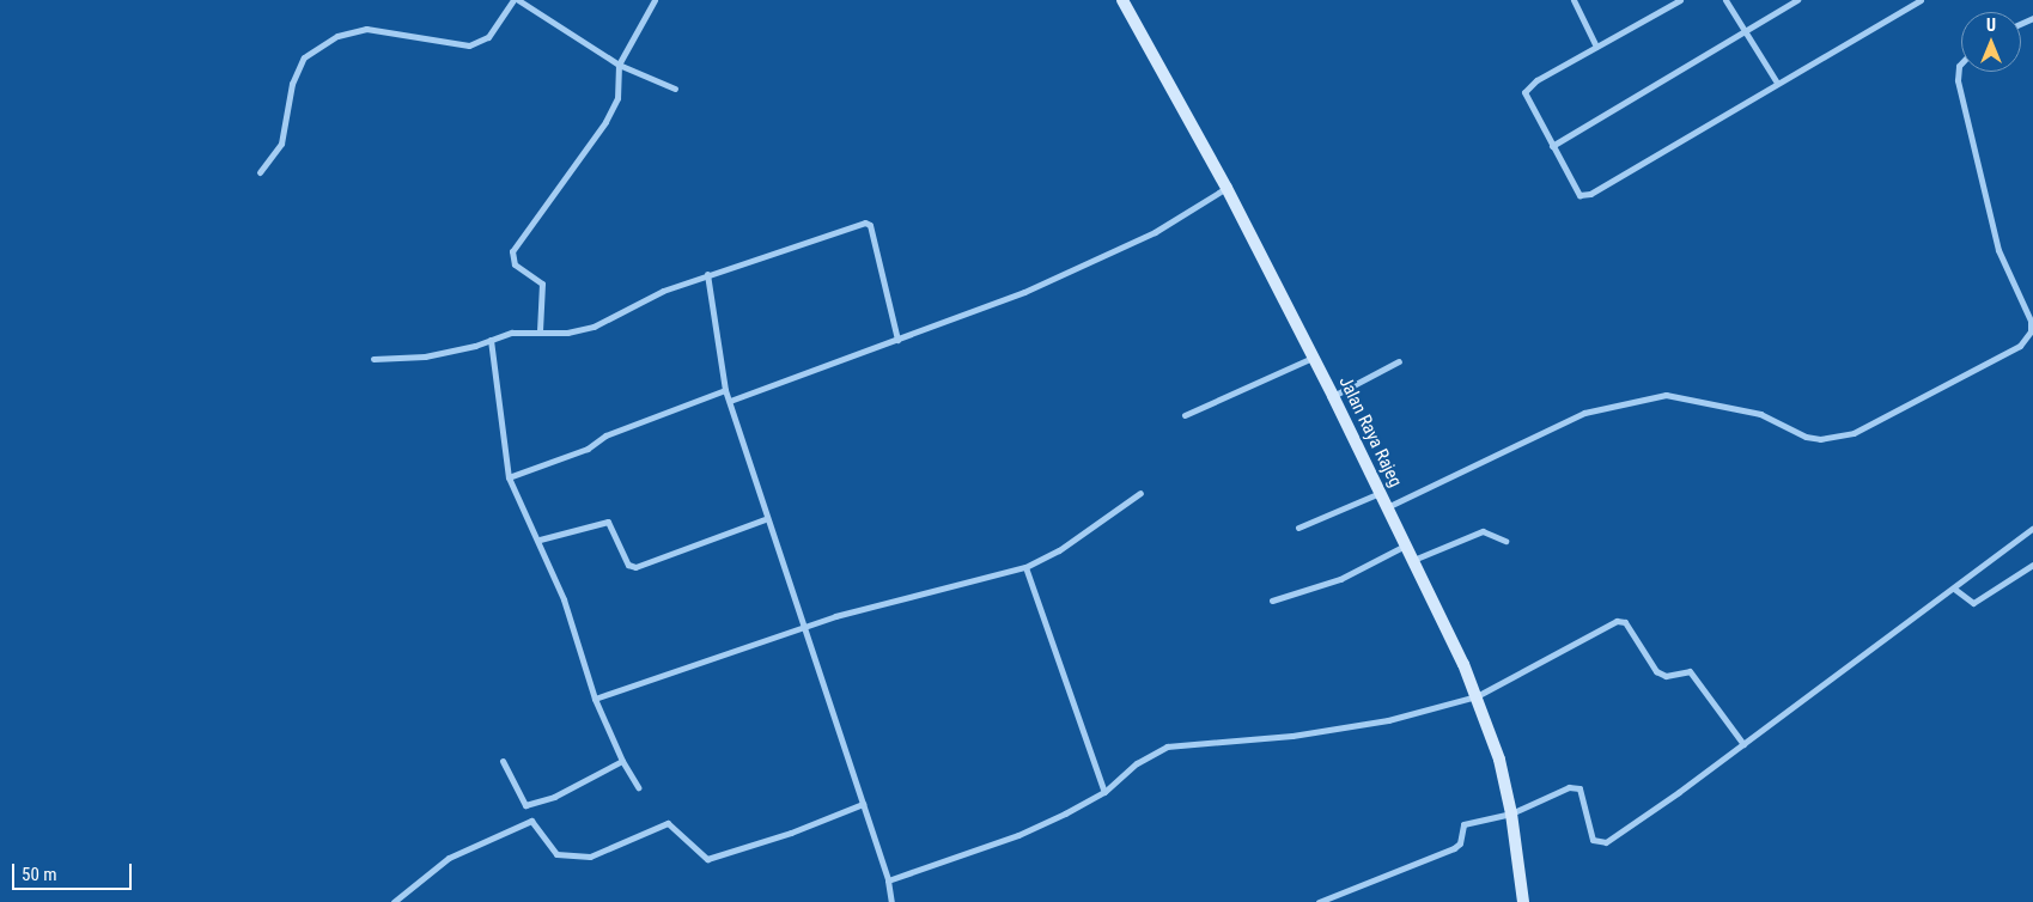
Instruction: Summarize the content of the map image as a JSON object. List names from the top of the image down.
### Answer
{
  "streets": {
    "main road": ["Jalan Raya Rajeg"]
  },
  "scale_bar": "50 m",
  "north": "top"
}
